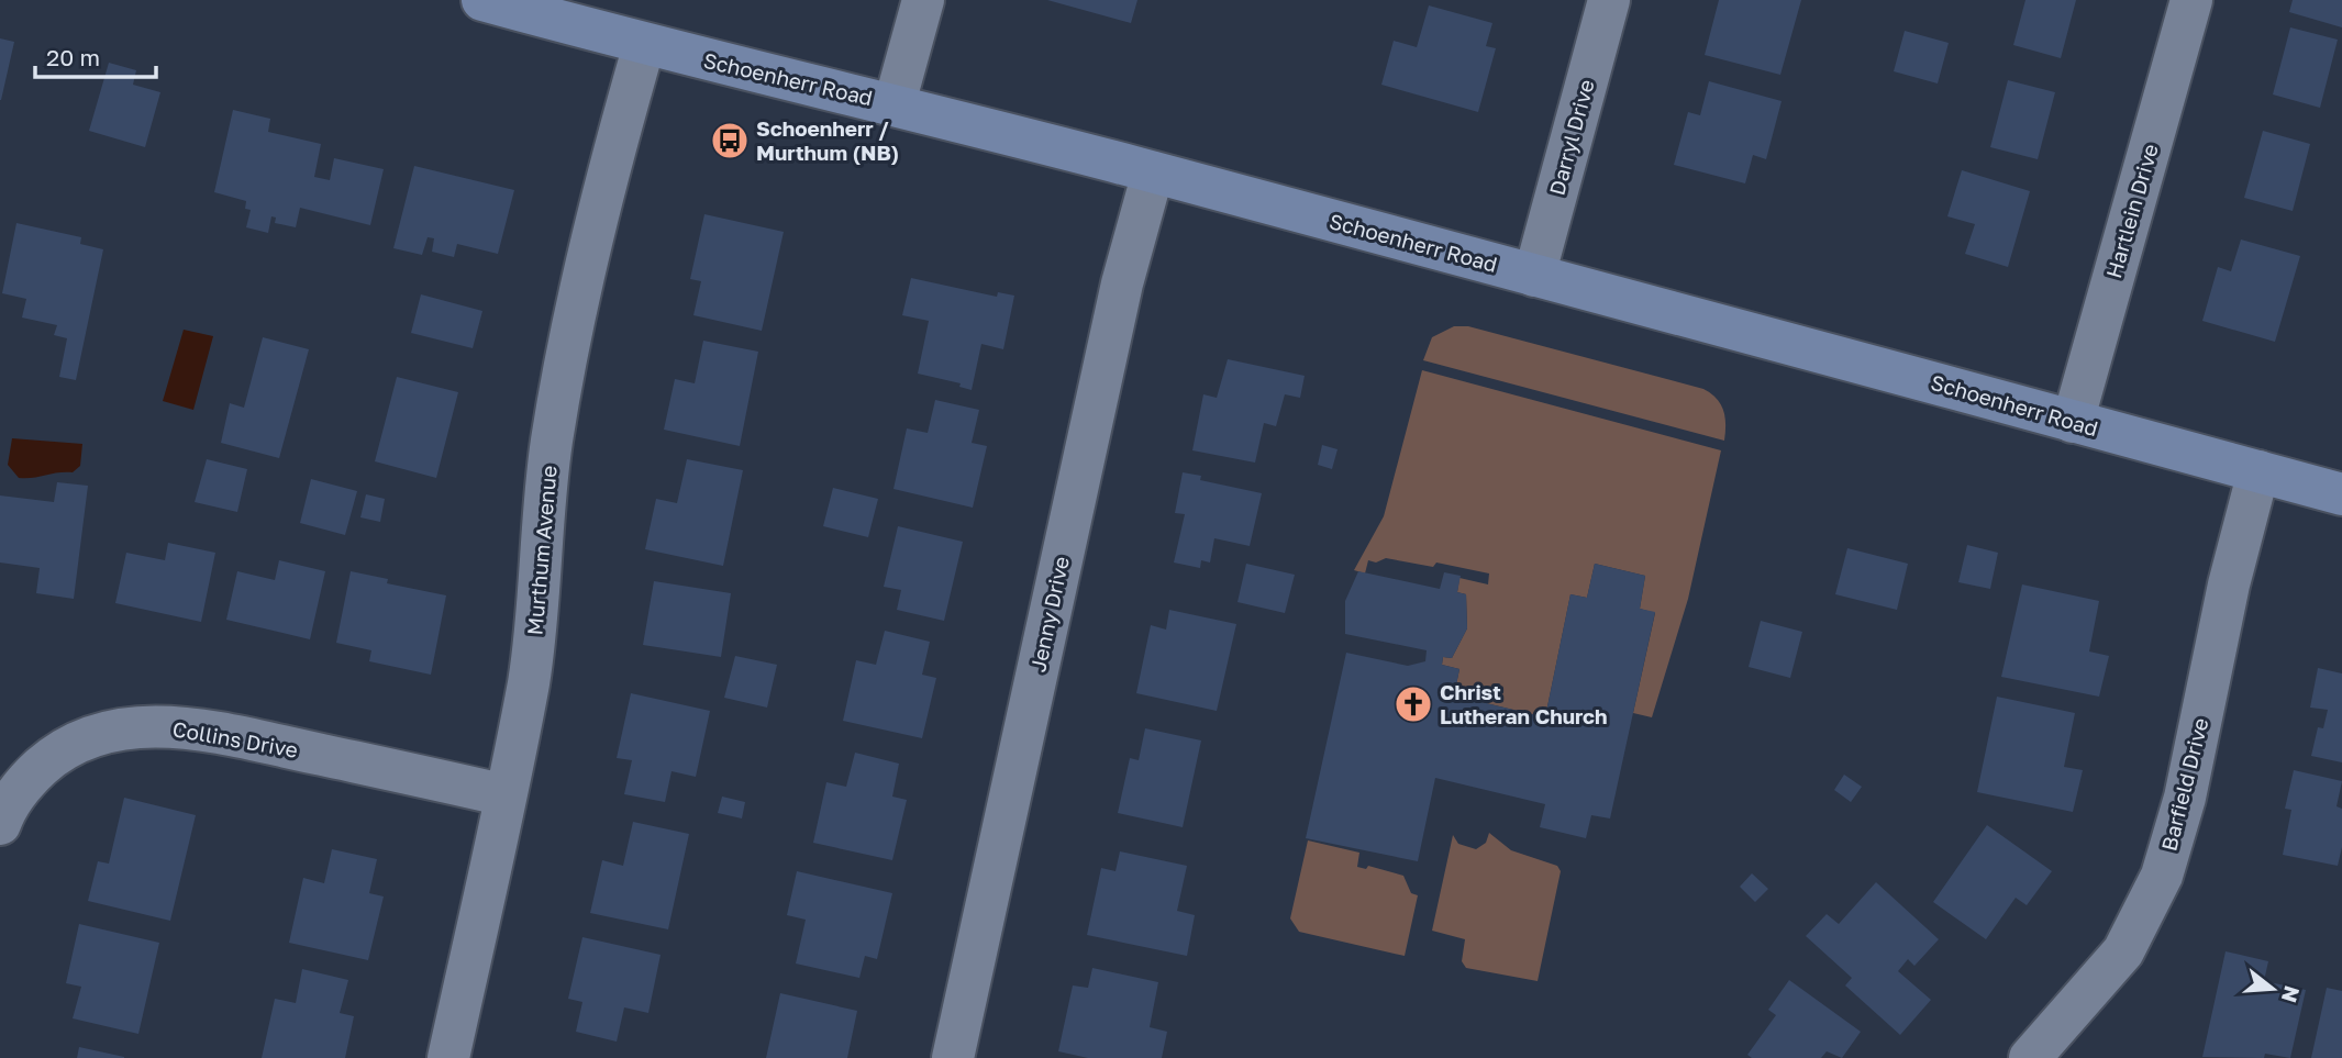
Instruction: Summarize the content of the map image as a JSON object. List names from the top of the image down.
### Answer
{
  "streets": {
    "main road": ["Schoenherr Road"],
    "street": [
      "Darryl Drive",
      "Hartlein Drive",
      "Murthum Avenue",
      "Jenny Drive",
      "Collins Drive",
      "Barfield Drive"
    ]
  },
  "crossings": [
    ["Schoenherr Road", "Darryl Drive"],
    ["Schoenherr Road", "Hartlein Drive"],
    ["Schoenherr Road", "Murthum Avenue"],
    ["Schoenherr Road", "Jenny Drive"],
    ["Schoenherr Road", "Barfield Drive"],
    ["Murthum Avenue", "Collins Drive"]
  ],
  "places": {
    "bus stop": ["Schoenherr / Murthum (NB)"],
    "church": ["Christ Lutheran Church"]
  },
  "scale_bar": "20 m",
  "north": "right"
}
